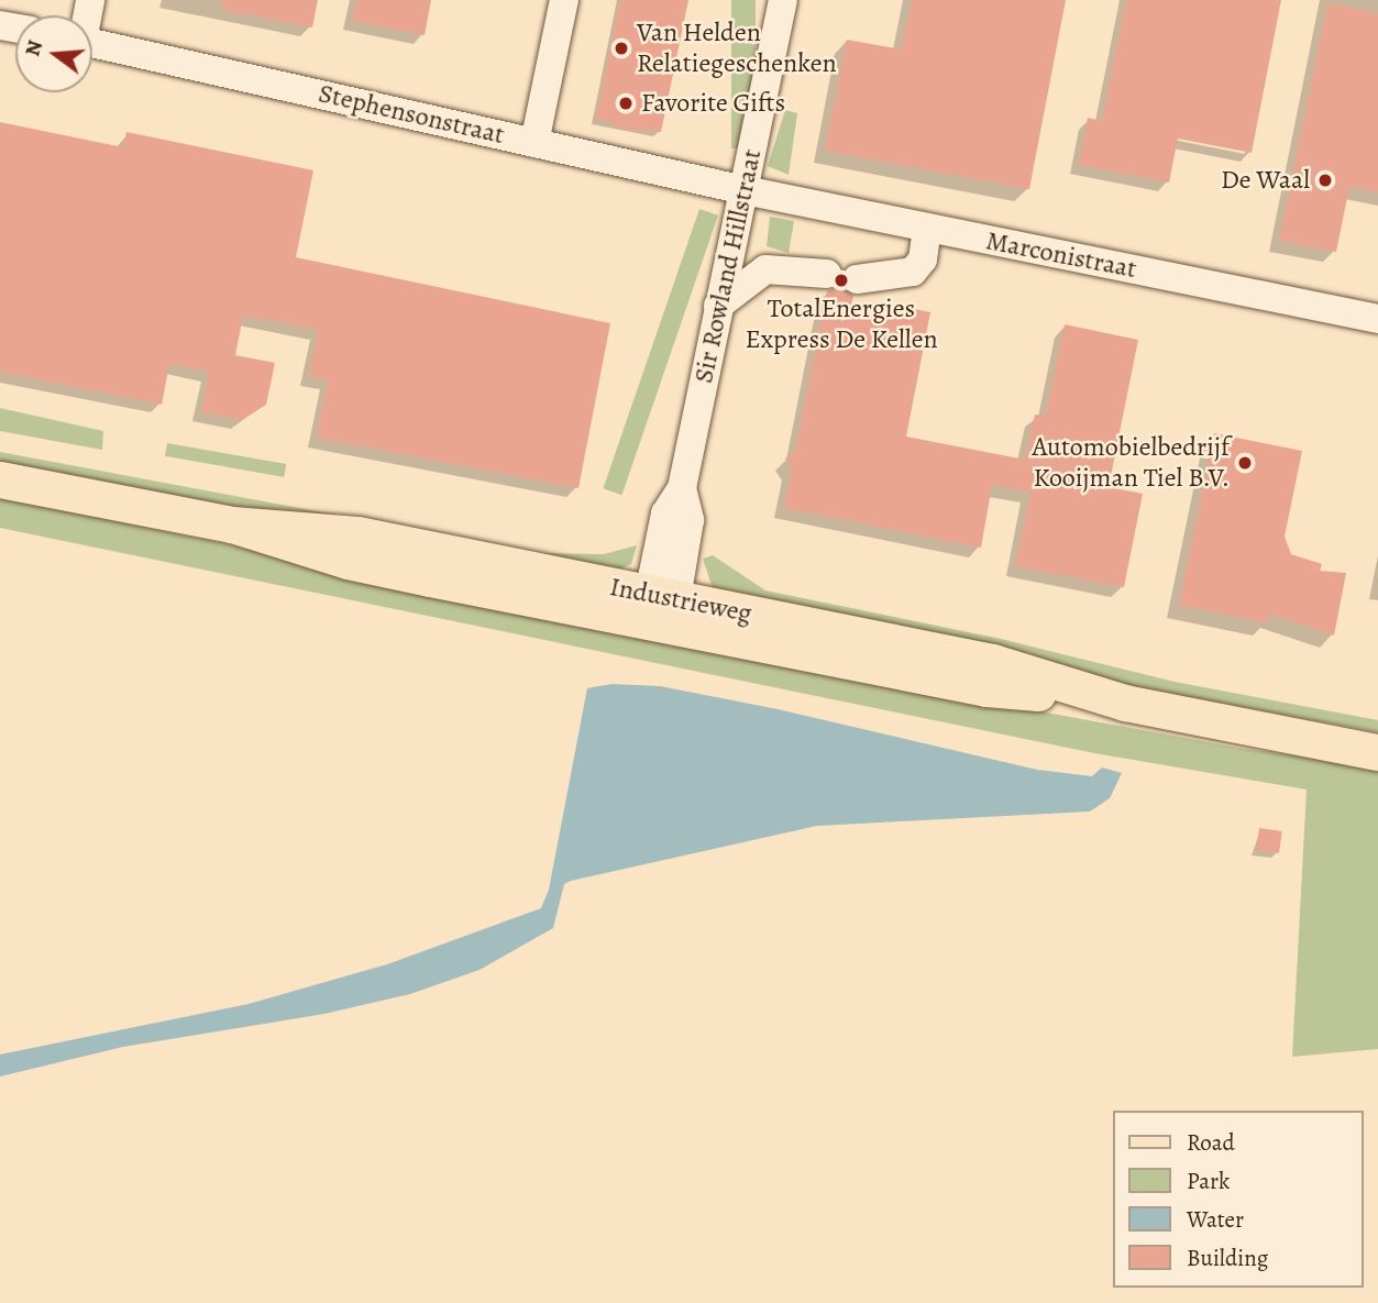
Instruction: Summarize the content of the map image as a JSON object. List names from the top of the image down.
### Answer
{
  "streets": {
    "main road": ["Industrieweg"],
    "street": ["Stephensonstraat", "Marconistraat", "Sir Rowland Hillstraat"]
  },
  "crossings": [
    ["Stephensonstraat", "Marconistraat"],
    ["Stephensonstraat", "Sir Rowland Hillstraat"],
    ["Marconistraat", "Sir Rowland Hillstraat"],
    ["Sir Rowland Hillstraat", "Industrieweg"]
  ],
  "places": [
    "Van Helden Relatiegeschenken",
    "Favorite Gifts",
    "De Waal",
    "TotalEnergies Express De Kellen",
    "Automobielbedrijf Kooijman Tiel B.V."
  ],
  "legend": [
    "Road",
    "Park",
    "Water",
    "Building"
  ],
  "north": "left"
}
